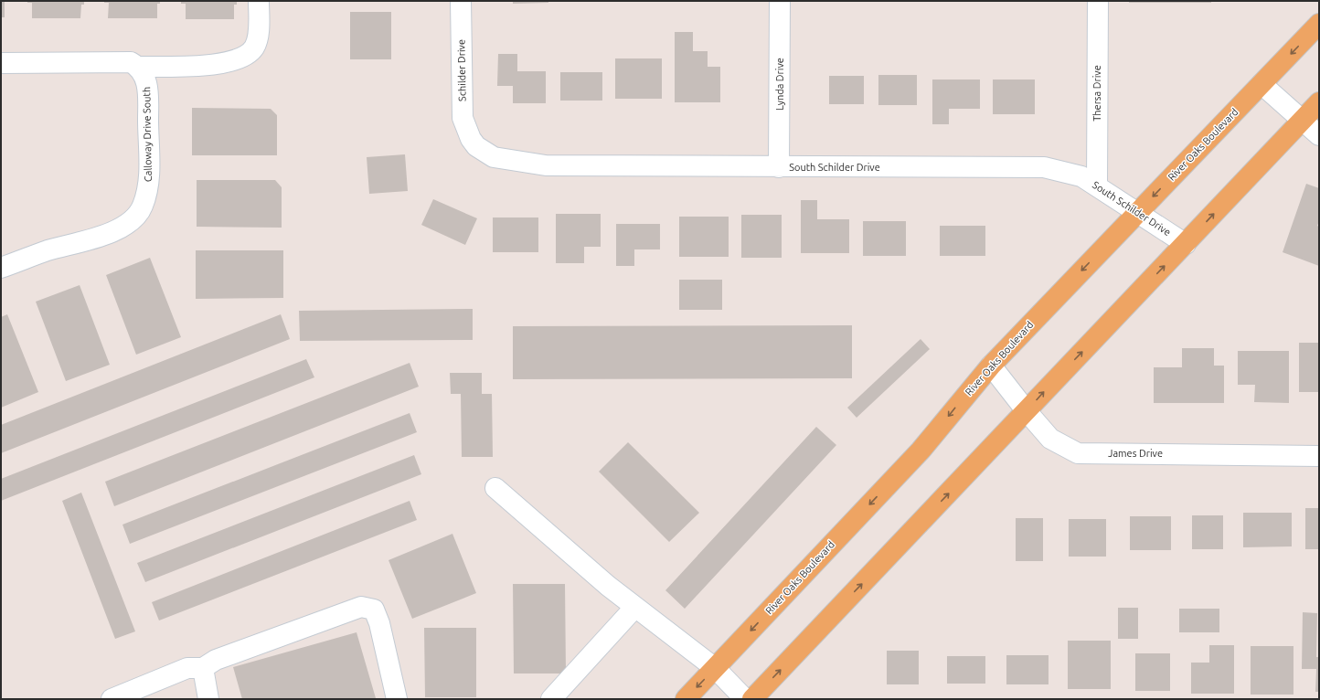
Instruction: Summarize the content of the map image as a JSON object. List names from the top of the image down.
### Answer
{
  "streets": {
    "main road": ["River Oaks Boulevard"],
    "street": [
      "Schilder Drive",
      "Lynda Drive",
      "Thersa Drive",
      "Calloway Drive South",
      "South Schilder Drive",
      "James Drive"
    ]
  },
  "crossings": [
    ["Schilder Drive", "South Schilder Drive"],
    ["Lynda Drive", "South Schilder Drive"],
    ["Thersa Drive", "South Schilder Drive"],
    ["River Oaks Boulevard", "South Schilder Drive"],
    ["River Oaks Boulevard", "James Drive"]
  ]
}
